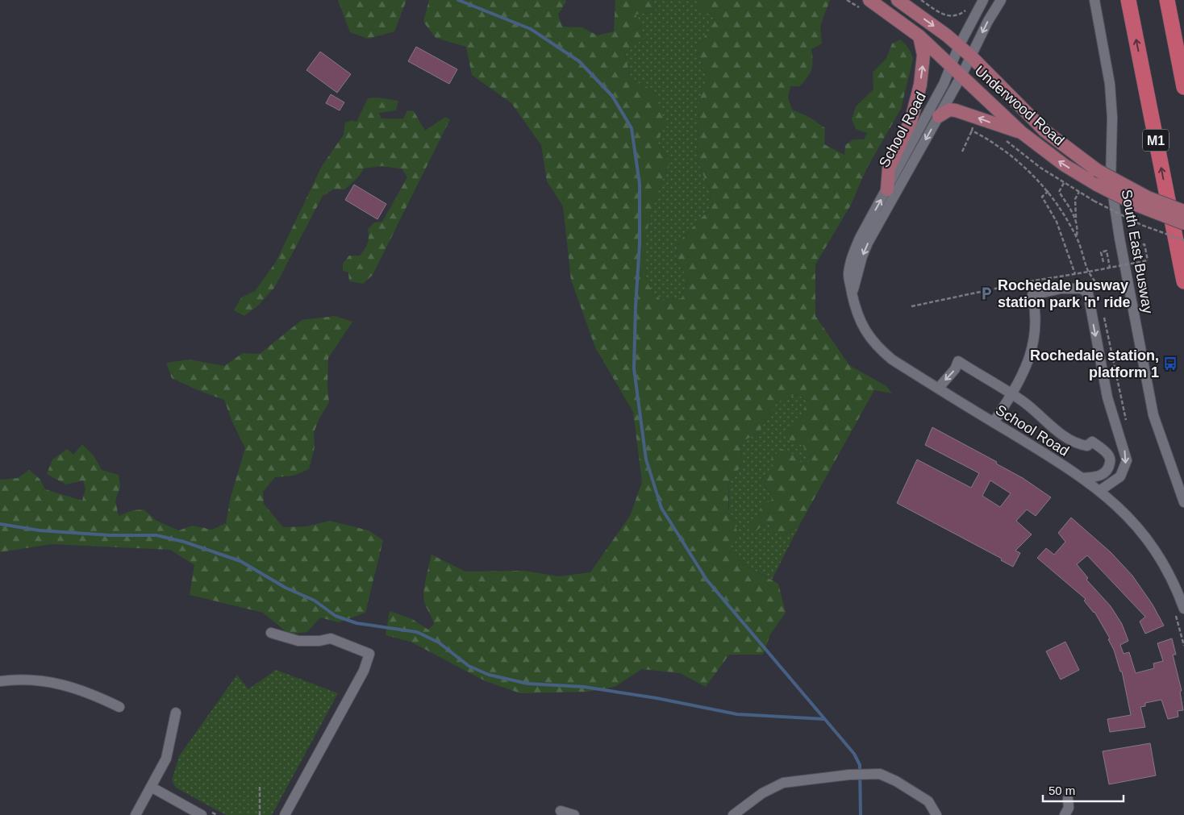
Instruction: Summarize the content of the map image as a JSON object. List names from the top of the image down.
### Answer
{
  "streets": {
    "highway": ["M1"],
    "main road": ["Underwood Road"],
    "street": ["School Road", "South East Busway"]
  },
  "crossings": [
    ["Underwood Road", "School Road"]
  ],
  "places": {
    "parking": ["Rochedale busway station park 'n' ride"],
    "bus stop": ["Rochedale station, platform 1"]
  },
  "scale_bar": "50 m"
}
